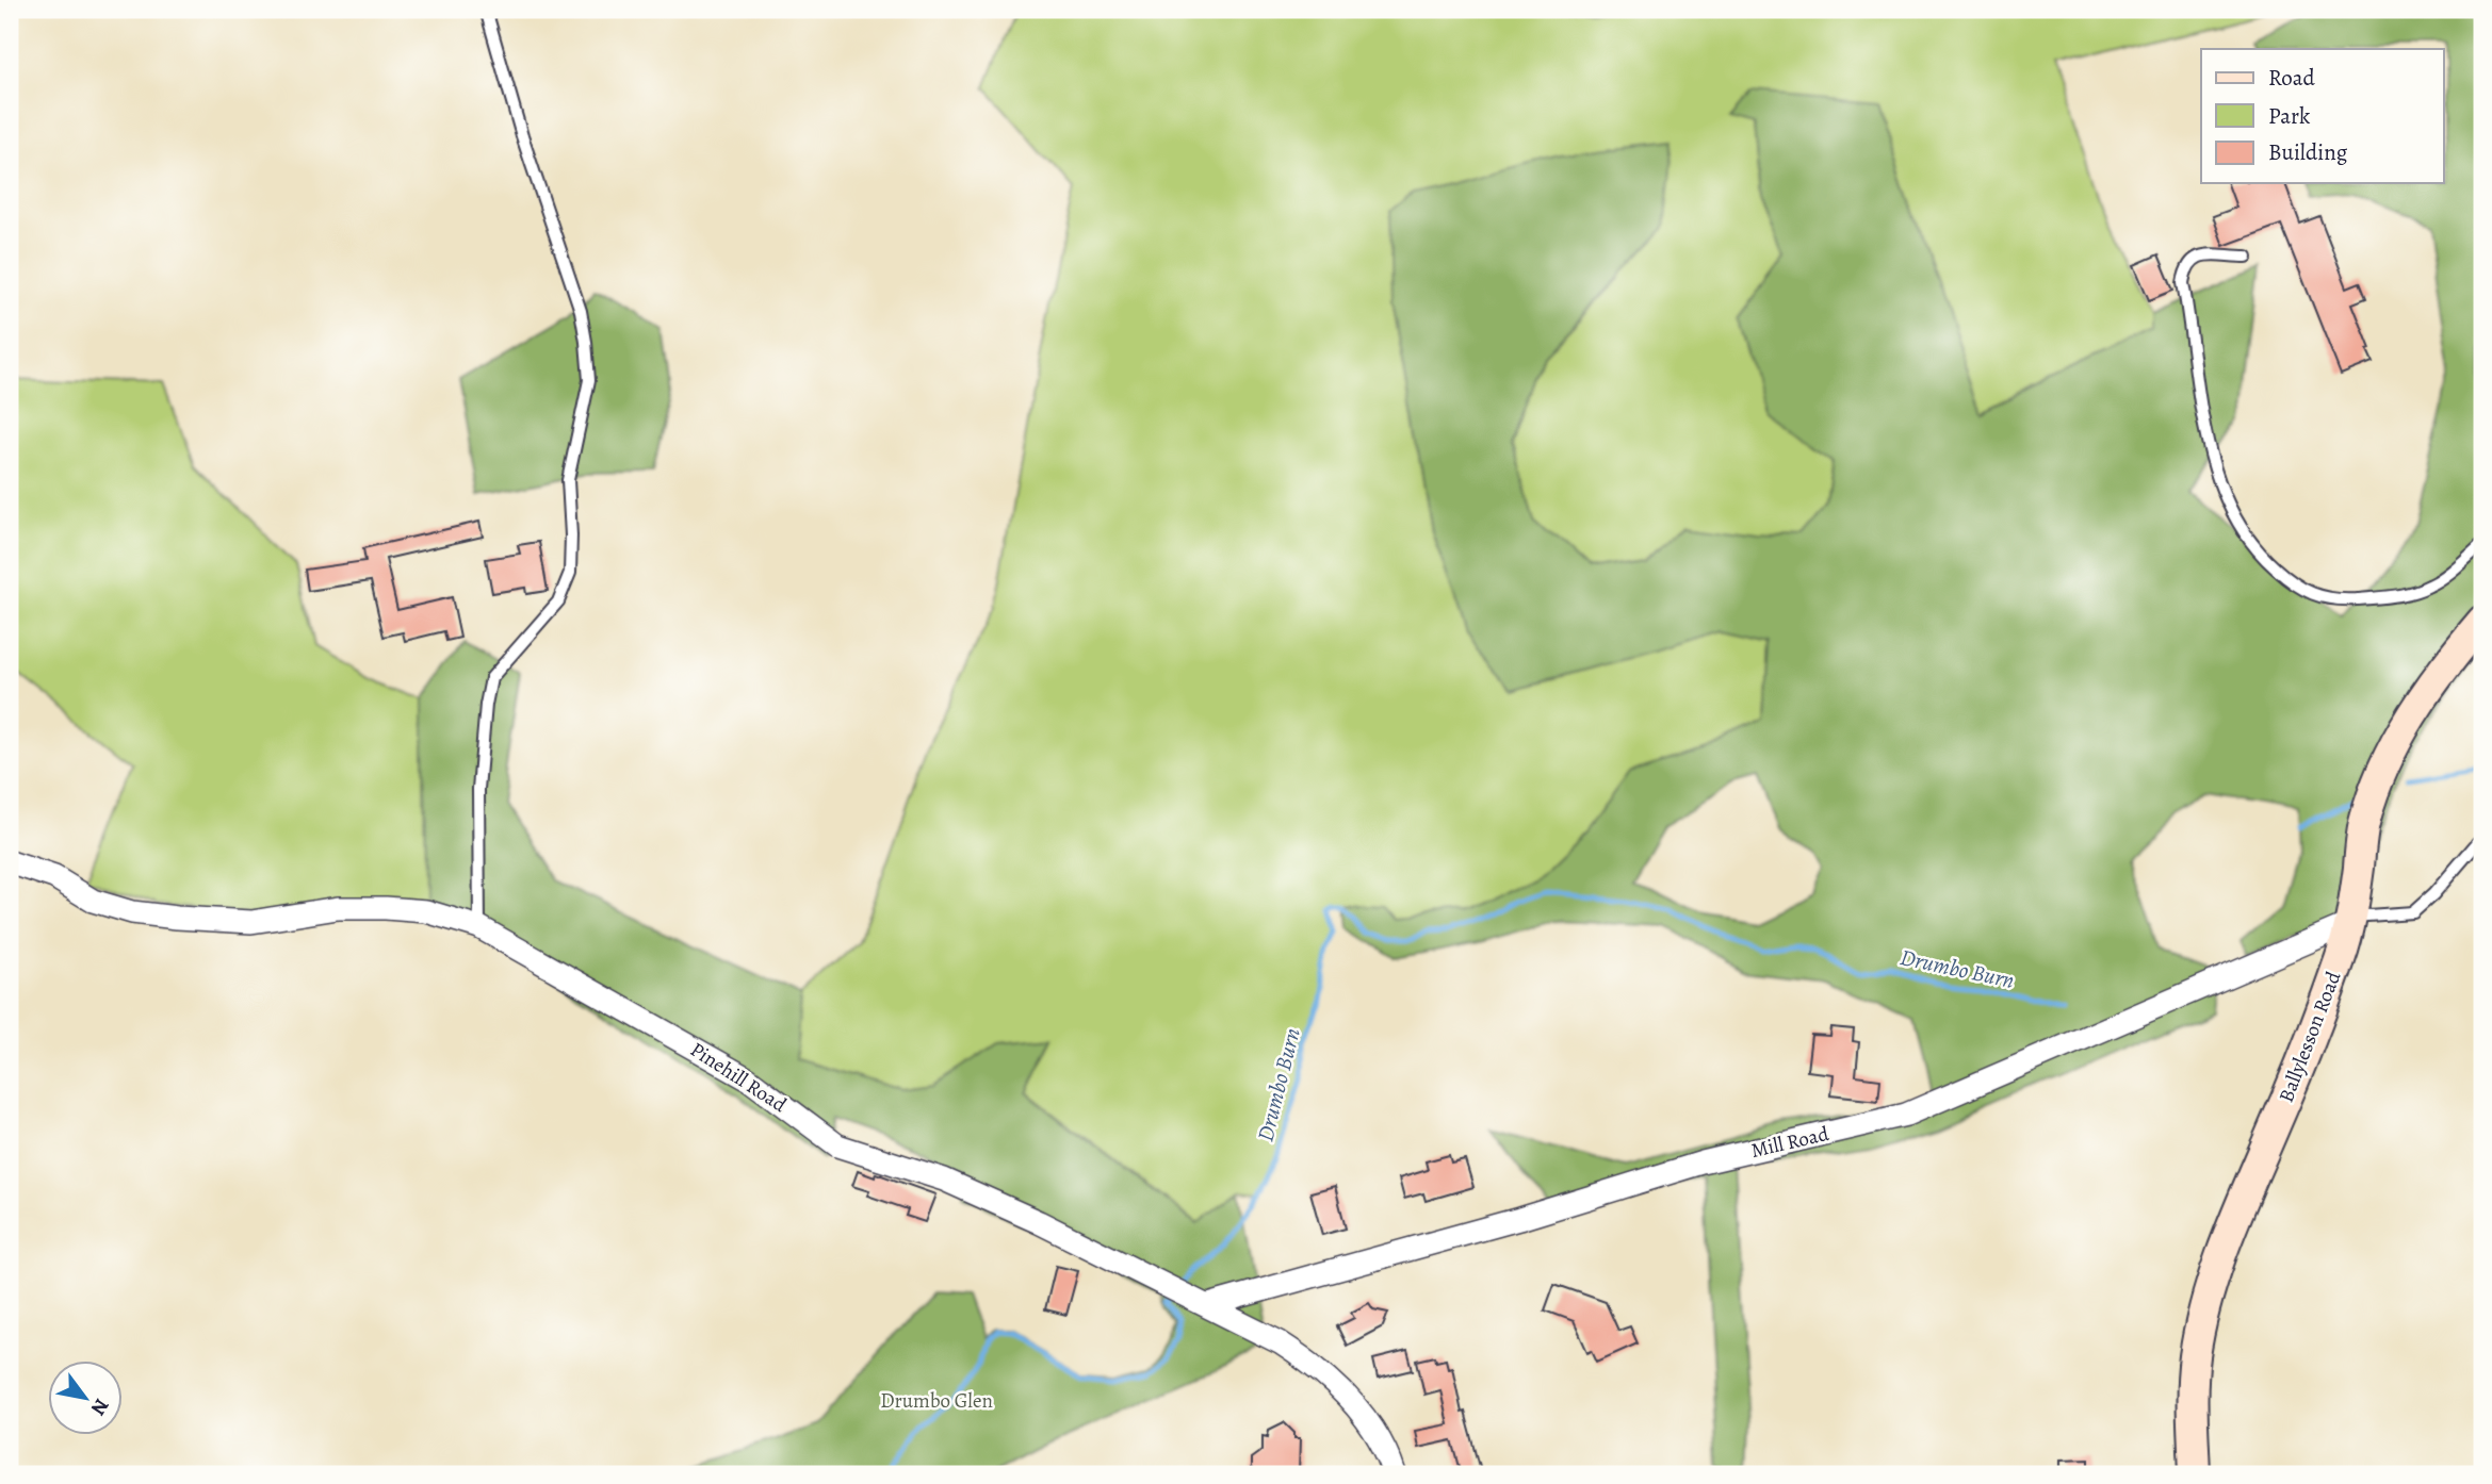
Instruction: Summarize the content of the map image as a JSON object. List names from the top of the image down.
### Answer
{
  "streets": {
    "main road": ["Ballylesson Road"],
    "street": ["Pinehill Road", "Mill Road"]
  },
  "crossings": [
    ["Ballylesson Road", "Mill Road"],
    ["Pinehill Road", "Mill Road"]
  ],
  "water": ["Drumbo Burn"],
  "parks": ["Drumbo Glen"],
  "legend": ["Road", "Park", "Building"],
  "north": "bottom right"
}
